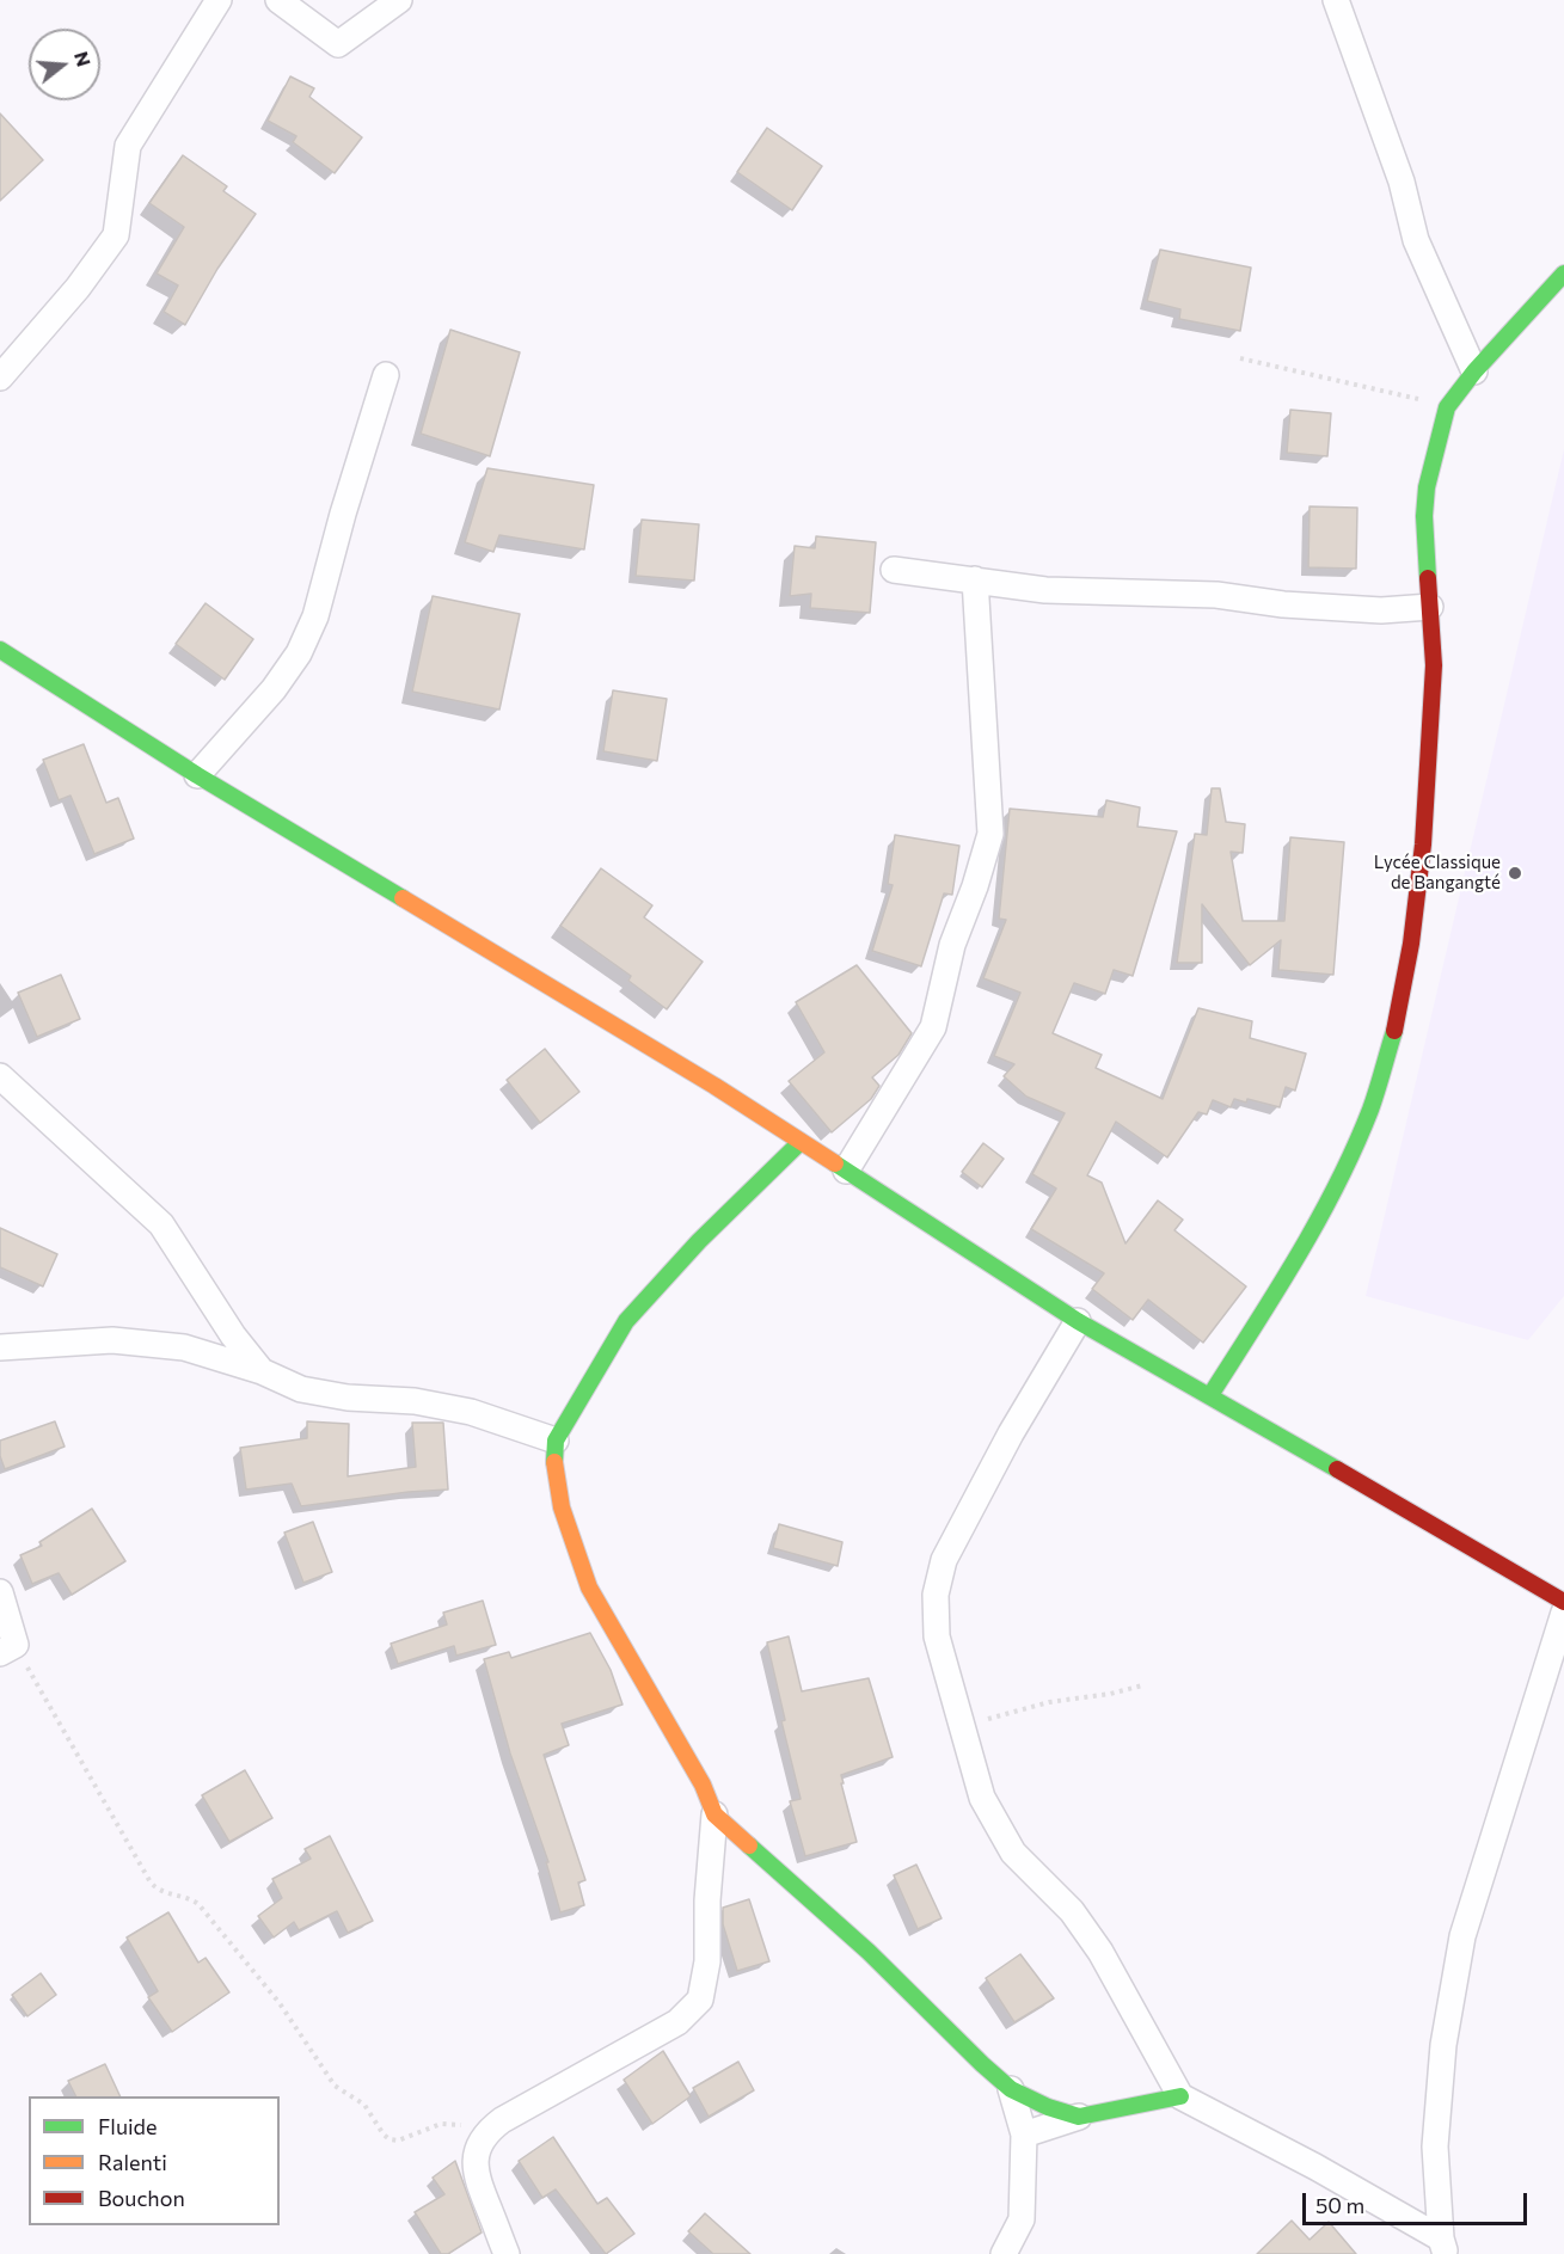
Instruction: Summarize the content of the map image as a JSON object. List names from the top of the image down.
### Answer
{
  "places": ["Lycée Classique de Bangangté"],
  "legend": ["Fluide", "Ralenti", "Bouchon"],
  "scale_bar": "50 m",
  "north": "right"
}
